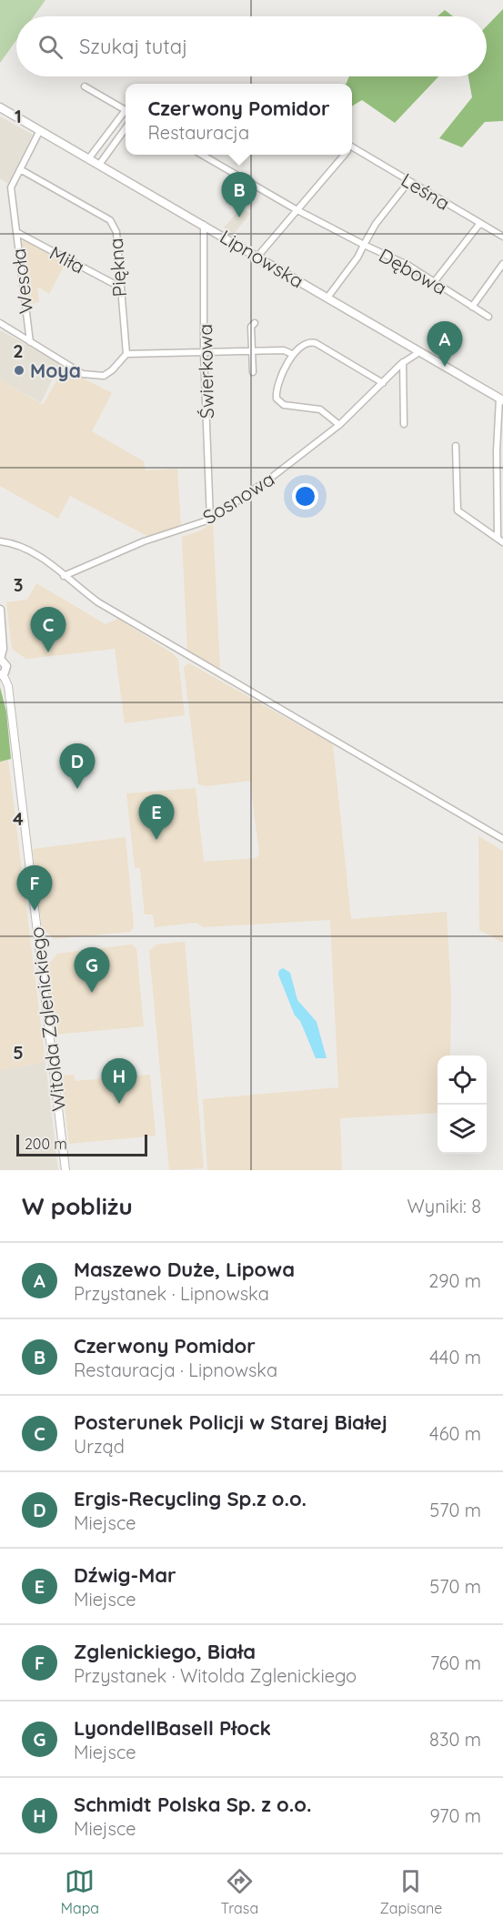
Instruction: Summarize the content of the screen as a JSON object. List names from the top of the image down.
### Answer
{
  "streets": {
    "main road": ["Lipnowska"],
    "street": [
      "Leśna",
      "Miła",
      "Piękna",
      "Dębowa",
      "Wesoła",
      "Świerkowa",
      "Sosnowa",
      "Witolda Zglenickiego"
    ]
  },
  "crossings": [
    ["Lipnowska", "Dębowa"],
    ["Lipnowska", "Wesoła"],
    ["Lipnowska", "Świerkowa"],
    ["Lipnowska", "Sosnowa"],
    ["Miła", "Piękna"],
    ["Miła", "Wesoła"],
    ["Piękna", "Wesoła"],
    ["Świerkowa", "Sosnowa"]
  ],
  "places": ["Moya"],
  "scale_bar": "200 m",
  "page": {
    "search": "Szukaj tutaj",
    "popup": ["Czerwony Pomidor", "Restauracja"],
    "pins": [
      "B",
      "A",
      "C",
      "D",
      "E",
      "F",
      "G",
      "H"
    ],
    "scale": "200 m",
    "heading": ["W pobliżu", "Wyniki: 8"],
    "list": [
      {
        "mark": "A",
        "name": "Maszewo Duże, Lipowa",
        "note": "Przystanek · Lipnowska",
        "value": "290 m"
      },
      {
        "mark": "B",
        "name": "Czerwony Pomidor",
        "note": "Restauracja · Lipnowska",
        "value": "440 m"
      },
      {
        "mark": "C",
        "name": "Posterunek Policji w Starej Białej",
        "note": "Urząd",
        "value": "460 m"
      },
      {
        "mark": "D",
        "name": "Ergis-Recycling Sp.z o.o.",
        "note": "Miejsce",
        "value": "570 m"
      },
      {
        "mark": "E",
        "name": "Dźwig-Mar",
        "note": "Miejsce",
        "value": "570 m"
      },
      {
        "mark": "F",
        "name": "Zglenickiego, Biała",
        "note": "Przystanek · Witolda Zglenickiego",
        "value": "760 m"
      },
      {
        "mark": "G",
        "name": "LyondellBasell Płock",
        "note": "Miejsce",
        "value": "830 m"
      },
      {
        "mark": "H",
        "name": "Schmidt Polska Sp. z o.o.",
        "note": "Miejsce",
        "value": "970 m"
      }
    ],
    "nav": ["Mapa", "Trasa", "Zapisane"]
  },
  "grid": {
    "rows": [
      "1",
      "2",
      "3",
      "4",
      "5"
    ]
  }
}
